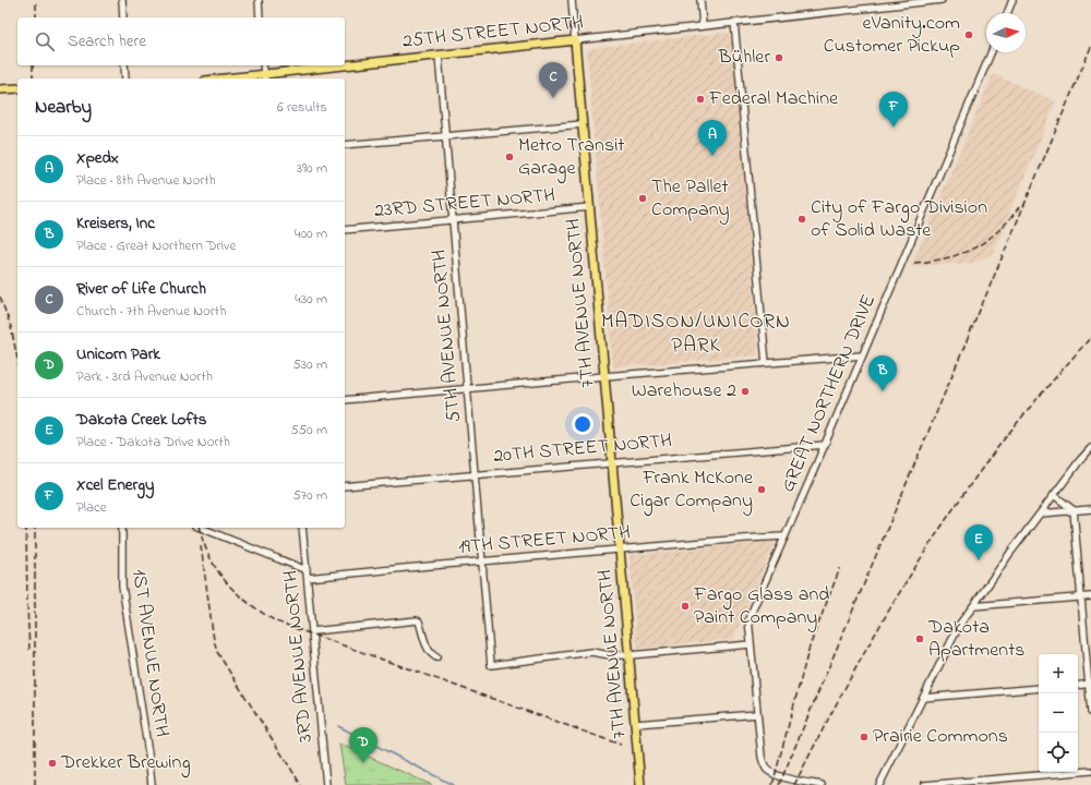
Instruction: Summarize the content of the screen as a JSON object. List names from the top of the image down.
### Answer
{
  "streets": {
    "main road": ["25TH STREET NORTH", "7TH AVENUE NORTH"],
    "street": [
      "23RD STREET NORTH",
      "5TH AVENUE NORTH",
      "GREAT NORTHERN DRIVE",
      "20TH STREET NORTH",
      "19TH STREET NORTH",
      "1ST AVENUE NORTH",
      "3RD AVENUE NORTH"
    ]
  },
  "crossings": [
    ["25TH STREET NORTH", "7TH AVENUE NORTH"],
    ["25TH STREET NORTH", "5TH AVENUE NORTH"],
    ["23RD STREET NORTH", "7TH AVENUE NORTH"],
    ["23RD STREET NORTH", "5TH AVENUE NORTH"],
    ["7TH AVENUE NORTH", "5TH AVENUE NORTH"],
    ["7TH AVENUE NORTH", "20TH STREET NORTH"],
    ["7TH AVENUE NORTH", "19TH STREET NORTH"],
    ["5TH AVENUE NORTH", "20TH STREET NORTH"],
    ["5TH AVENUE NORTH", "19TH STREET NORTH"],
    ["GREAT NORTHERN DRIVE", "20TH STREET NORTH"],
    ["GREAT NORTHERN DRIVE", "19TH STREET NORTH"],
    ["19TH STREET NORTH", "3RD AVENUE NORTH"]
  ],
  "districts": ["MADISON/UNICORN PARK"],
  "places": [
    "eVanity.com Customer Pickup",
    "Bühler",
    "Federal Machine",
    "Metro Transit Garage",
    "The Pallet Company",
    "City of Fargo Division of Solid Waste",
    "Warehouse 2",
    "Frank McKone Cigar Company",
    "Fargo Glass and Paint Company",
    "Dakota Apartments",
    "Prairie Commons",
    "Drekker Brewing"
  ],
  "north": "right",
  "page": {
    "search": "Search here",
    "pins": [
      "C",
      "F",
      "A",
      "B",
      "E",
      "D"
    ],
    "heading": ["Nearby", "6 results"],
    "list": [
      {
        "mark": "A",
        "name": "Xpedx",
        "note": "Place · 8th Avenue North",
        "value": "390 m"
      },
      {
        "mark": "B",
        "name": "Kreisers, Inc",
        "note": "Place · Great Northern Drive",
        "value": "400 m"
      },
      {
        "mark": "C",
        "name": "River of Life Church",
        "note": "Church · 7th Avenue North",
        "value": "430 m"
      },
      {
        "mark": "D",
        "name": "Unicorn Park",
        "note": "Park · 3rd Avenue North",
        "value": "530 m"
      },
      {
        "mark": "E",
        "name": "Dakota Creek Lofts",
        "note": "Place · Dakota Drive North",
        "value": "550 m"
      },
      {
        "mark": "F",
        "name": "Xcel Energy",
        "note": "Place",
        "value": "570 m"
      }
    ],
    "map_buttons": ["+", "−"]
  }
}
